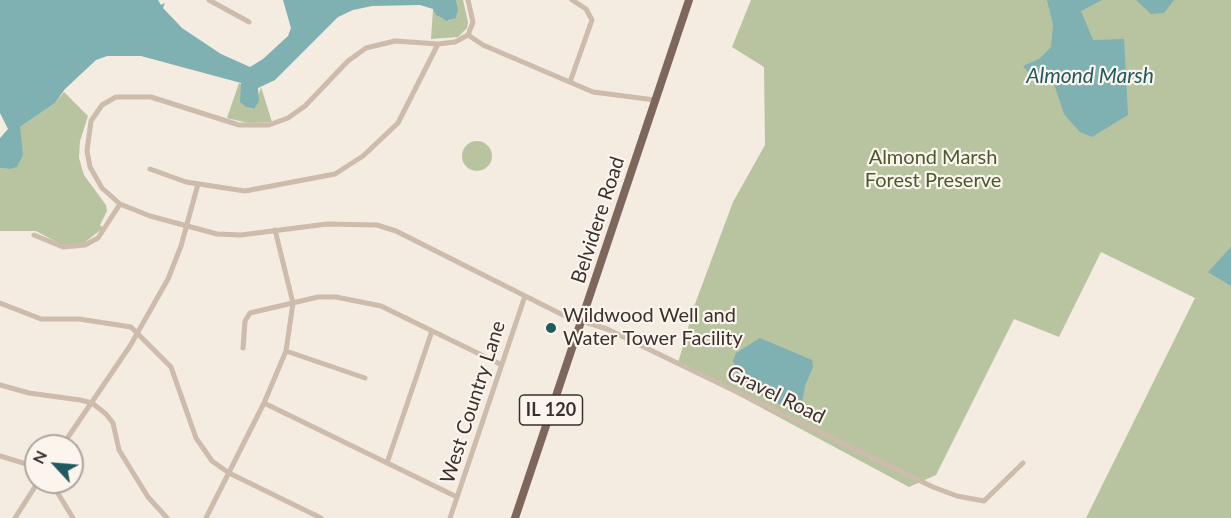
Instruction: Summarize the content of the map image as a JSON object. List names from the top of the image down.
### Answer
{
  "streets": {
    "main road": ["Belvidere Road", "IL 120"],
    "street": ["Gravel Road", "West Country Lane"]
  },
  "crossings": [
    ["Belvidere Road", "Gravel Road"],
    ["Gravel Road", "West Country Lane"]
  ],
  "water": ["Almond Marsh"],
  "parks": ["Almond Marsh Forest Preserve"],
  "places": ["Wildwood Well and Water Tower Facility"],
  "north": "top left"
}
